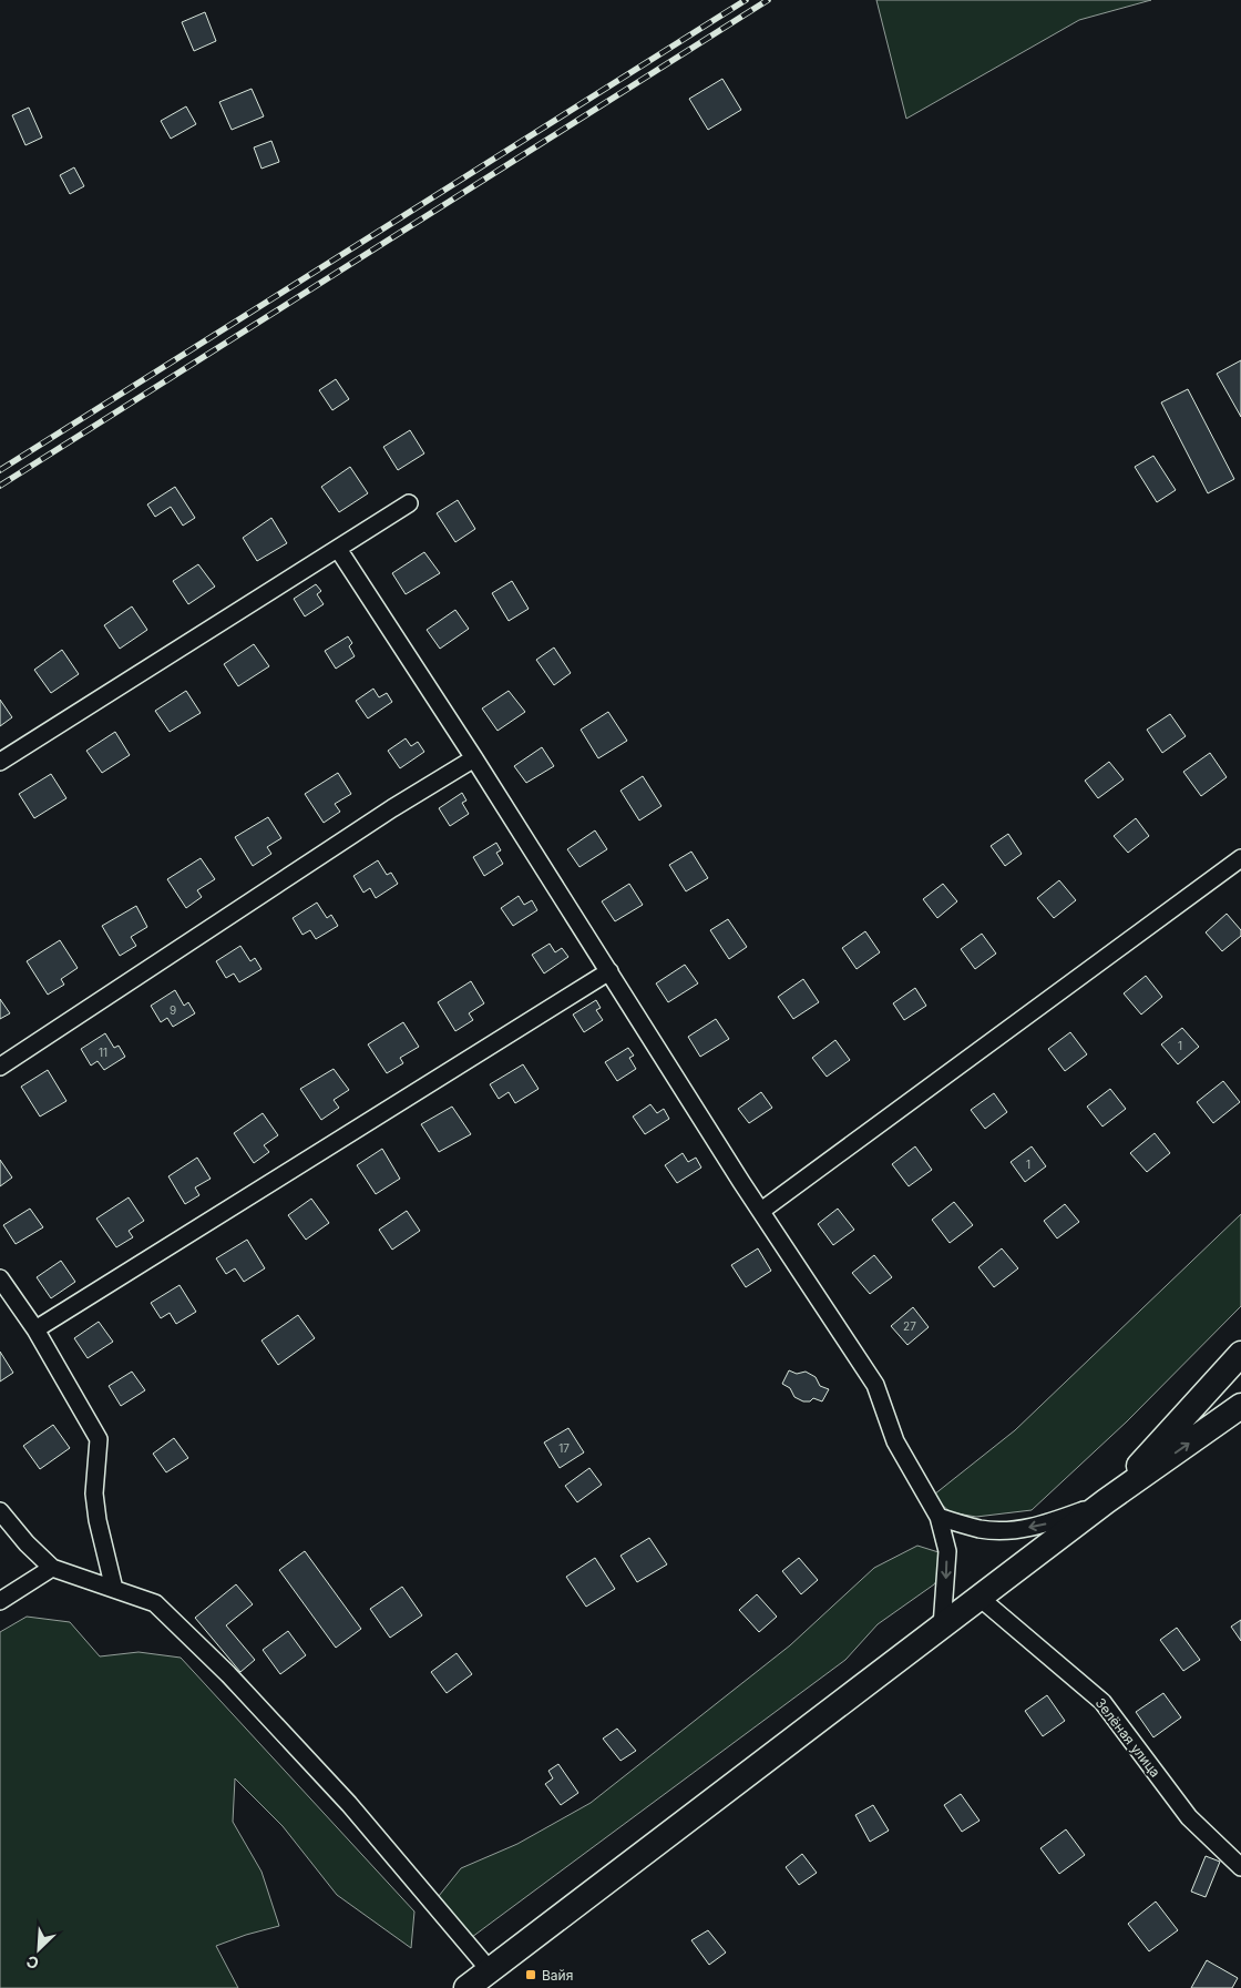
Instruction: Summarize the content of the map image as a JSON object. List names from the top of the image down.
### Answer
{
  "streets": {
    "street": ["Зелёная улица"]
  },
  "places": {
    "transit": ["Вайя"]
  },
  "house_numbers": [
    "9",
    "1",
    "11",
    "1",
    "27",
    "17"
  ],
  "north": "bottom left"
}
